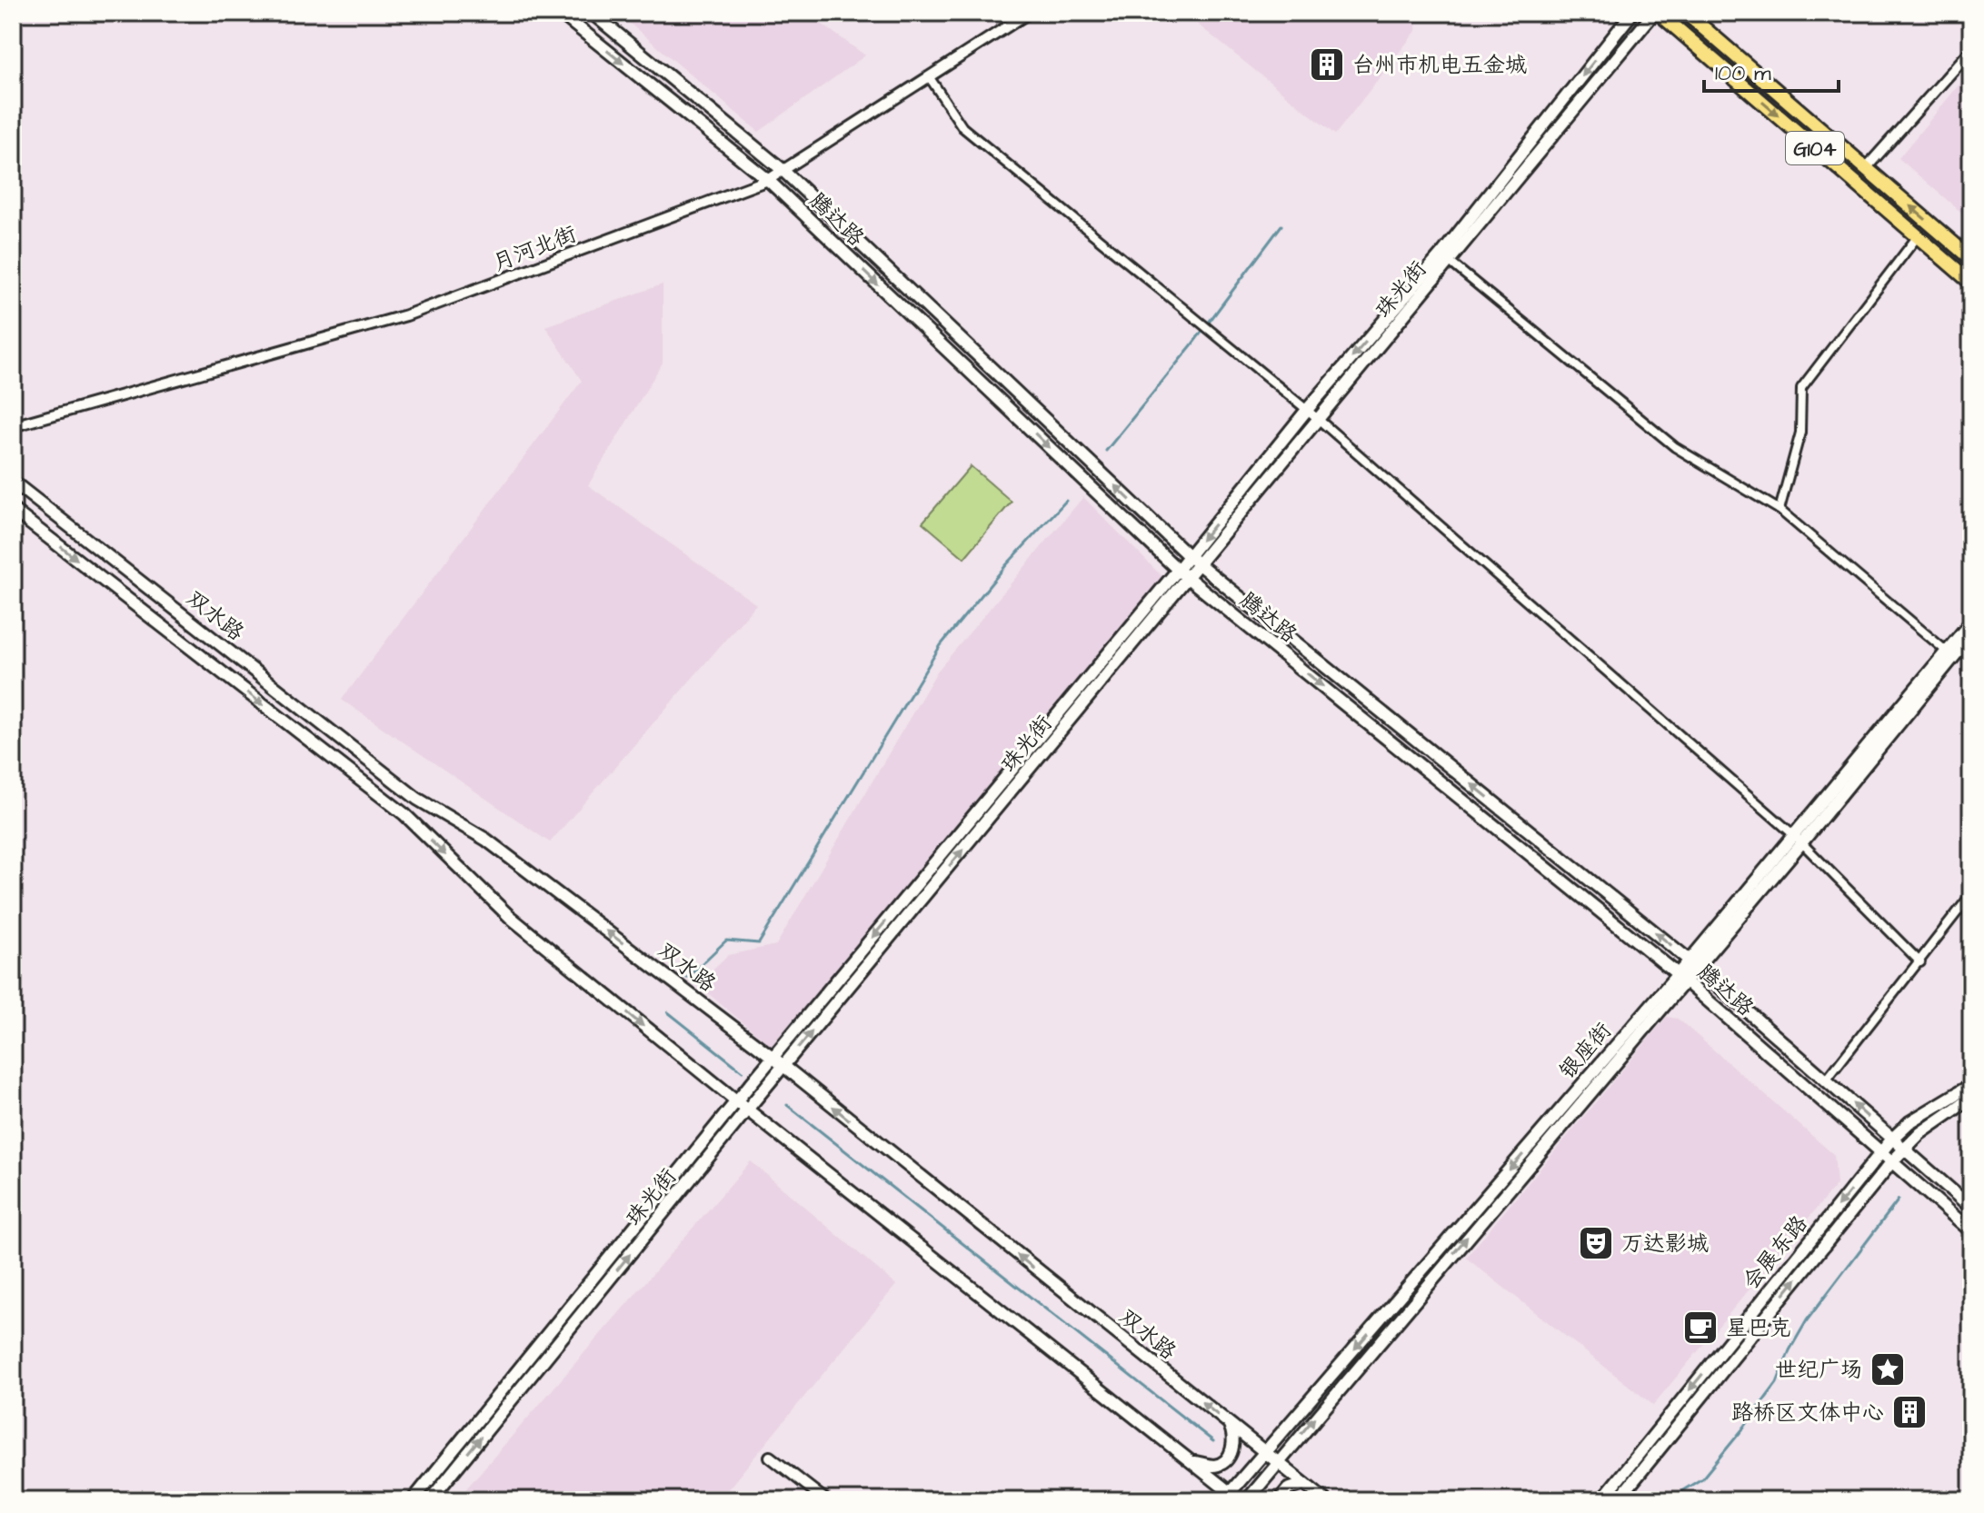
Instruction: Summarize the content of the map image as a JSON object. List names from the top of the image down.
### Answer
{
  "streets": {
    "main road": [
      "G104",
      "腾达路",
      "珠光街",
      "双水路",
      "银座街",
      "会展东路"
    ],
    "street": ["月河北街"]
  },
  "crossings": [
    ["G104", "珠光街"],
    ["腾达路", "月河北街"],
    ["腾达路", "珠光街"],
    ["腾达路", "银座街"],
    ["腾达路", "会展东路"],
    ["珠光街", "双水路"],
    ["双水路", "银座街"]
  ],
  "places": {
    "building": ["台州市机电五金城", "路桥区文体中心"],
    "theatre": ["万达影城"],
    "cafe": ["星巴克"],
    "place": ["世纪广场"]
  },
  "scale_bar": "100 m"
}
